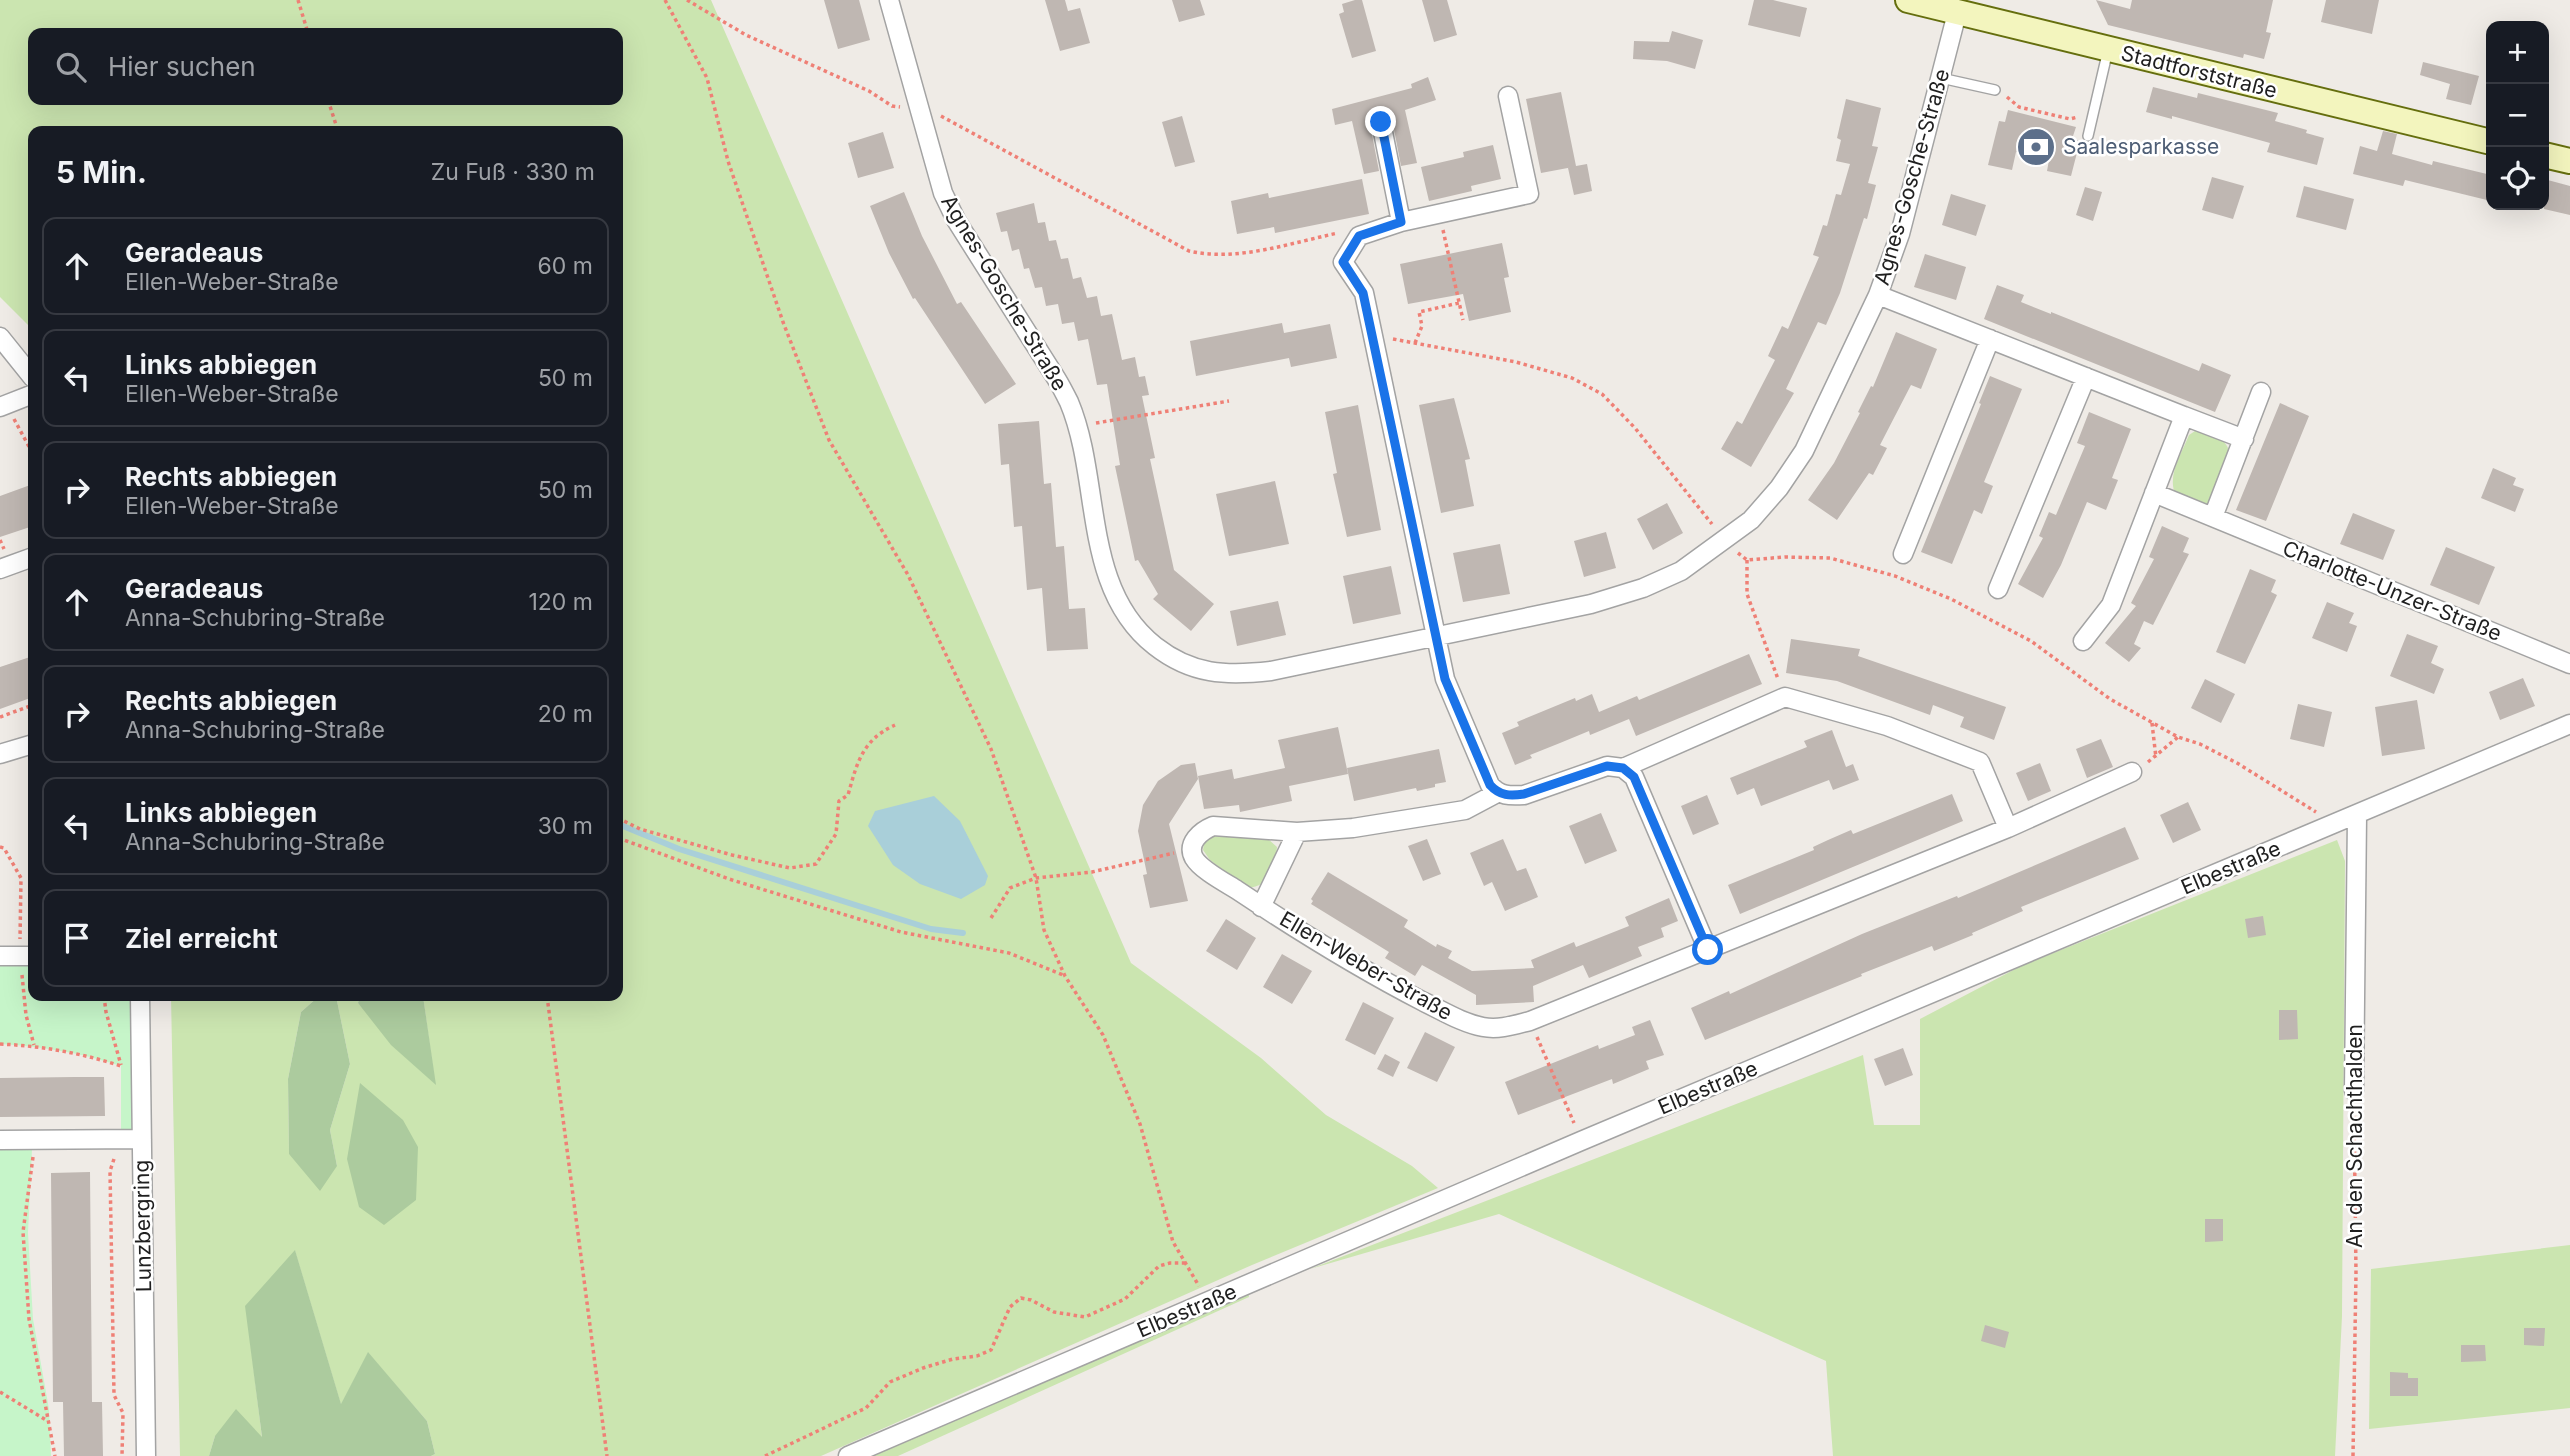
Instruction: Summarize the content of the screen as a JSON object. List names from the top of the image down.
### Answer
{
  "streets": {
    "main road": ["Stadtforststraße"],
    "street": [
      "Agnes-Gosche-Straße",
      "Charlotte-Unzer-Straße",
      "Elbestraße",
      "Ellen-Weber-Straße",
      "An den Schachthalden",
      "Lunzbergring"
    ]
  },
  "crossings": [
    ["Stadtforststraße", "Agnes-Gosche-Straße"],
    ["Elbestraße", "An den Schachthalden"]
  ],
  "places": {
    "bank": ["Saalesparkasse"]
  },
  "page": {
    "map_buttons": ["+", "−"],
    "search": "Hier suchen",
    "heading": ["5 Min.", "Zu Fuß · 330 m"],
    "list": [
      ["Geradeaus", "Ellen-Weber-Straße", "60 m"],
      ["Links abbiegen", "Ellen-Weber-Straße", "50 m"],
      ["Rechts abbiegen", "Ellen-Weber-Straße", "50 m"],
      ["Geradeaus", "Anna-Schubring-Straße", "120 m"],
      ["Rechts abbiegen", "Anna-Schubring-Straße", "20 m"],
      ["Links abbiegen", "Anna-Schubring-Straße", "30 m"],
      "Ziel erreicht"
    ]
  }
}
